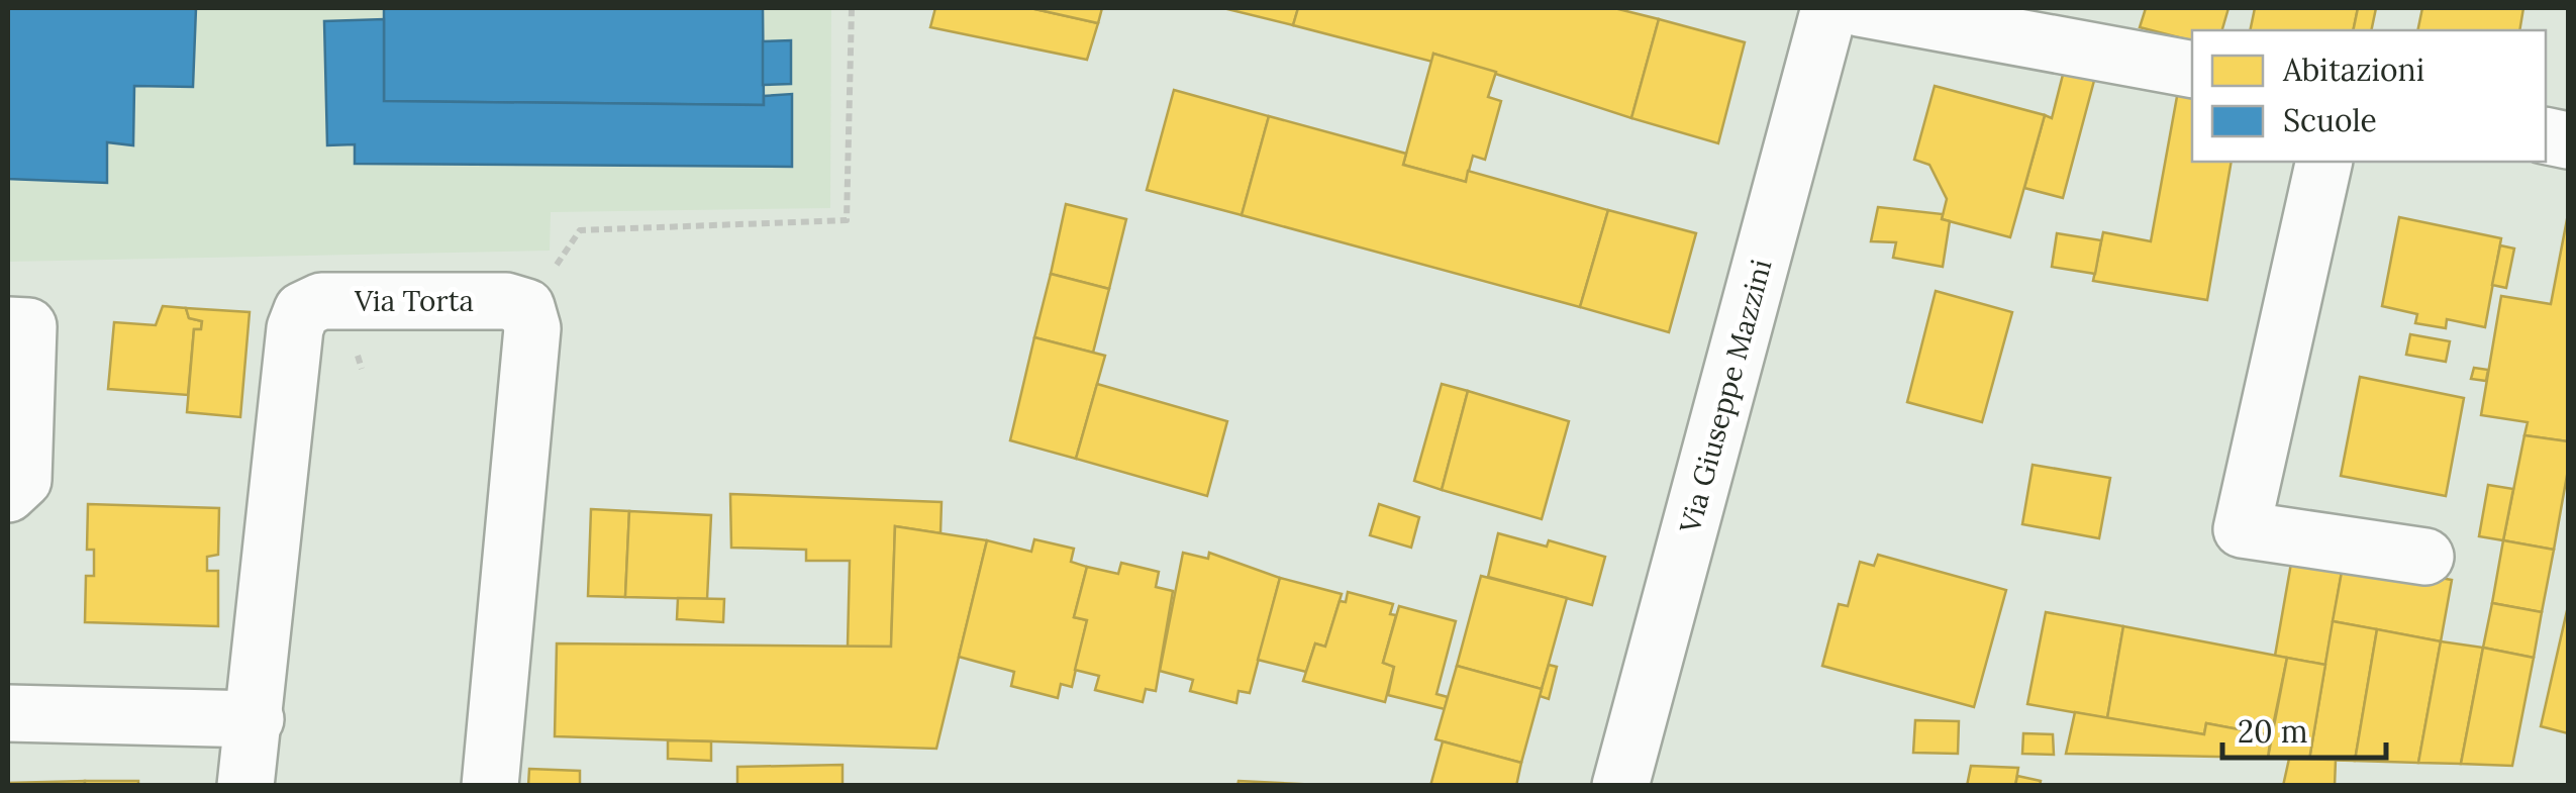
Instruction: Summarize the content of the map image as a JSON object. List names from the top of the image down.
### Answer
{
  "streets": {
    "street": ["Via Torta", "Via Giuseppe Mazzini"]
  },
  "legend": ["Abitazioni", "Scuole"],
  "scale_bar": "20 m"
}
